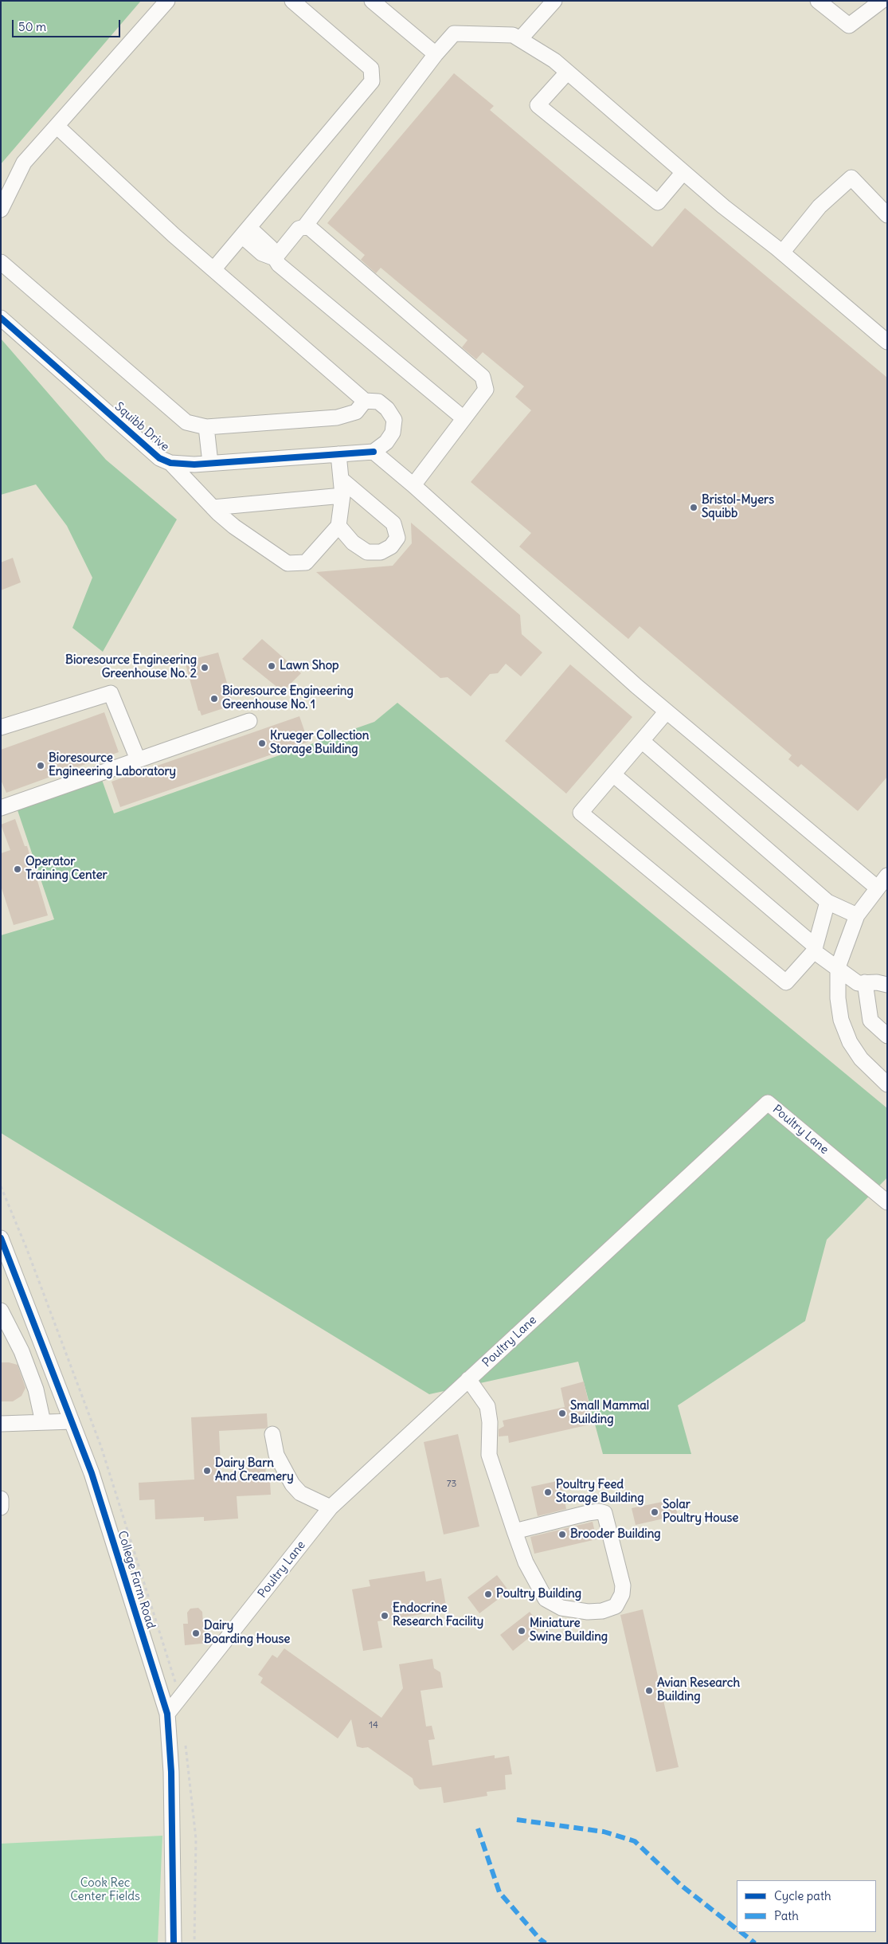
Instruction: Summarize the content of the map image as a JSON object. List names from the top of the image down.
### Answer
{
  "streets": {
    "street": ["Squibb Drive", "Poultry Lane", "College Farm Road"]
  },
  "crossings": [
    ["Poultry Lane", "College Farm Road"]
  ],
  "parks": ["Cook Rec Center Fields"],
  "places": [
    "Bristol-Myers Squibb",
    "Lawn Shop",
    "Bioresource Engineering Greenhouse No. 2",
    "Bioresource Engineering Greenhouse No. 1",
    "Krueger Collection Storage Building",
    "Bioresource Engineering Laboratory",
    "Operator Training Center",
    "Small Mammal Building",
    "Dairy Barn And Creamery",
    "Poultry Feed Storage Building",
    "Solar Poultry House",
    "Brooder Building",
    "Poultry Building",
    "Endocrine Research Facility",
    "Miniature Swine Building",
    "Dairy Boarding House",
    "Avian Research Building"
  ],
  "house_numbers": ["73", "14"],
  "legend": ["Cycle path", "Path"],
  "scale_bar": "50 m"
}
